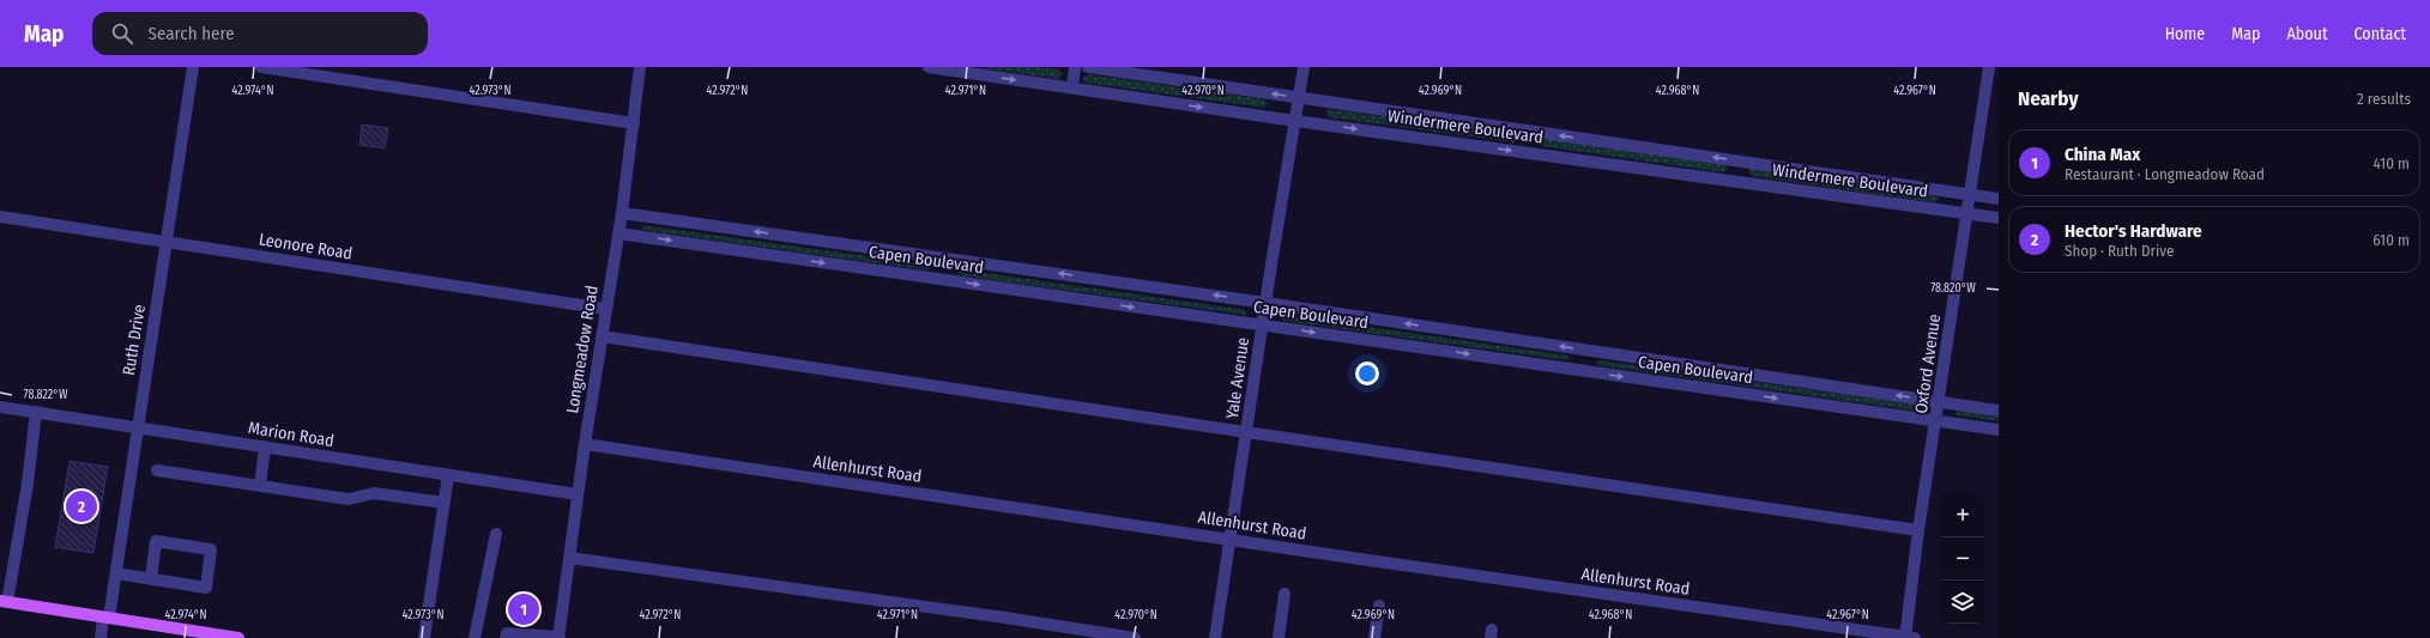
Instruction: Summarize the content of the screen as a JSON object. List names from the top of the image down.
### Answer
{
  "streets": {
    "street": [
      "Windermere Boulevard",
      "Leonore Road",
      "Capen Boulevard",
      "Ruth Drive",
      "Longmeadow Road",
      "Oxford Avenue",
      "Yale Avenue",
      "Marion Road",
      "Allenhurst Road"
    ]
  },
  "crossings": [
    ["Windermere Boulevard", "Oxford Avenue"],
    ["Windermere Boulevard", "Yale Avenue"],
    ["Leonore Road", "Ruth Drive"],
    ["Leonore Road", "Longmeadow Road"],
    ["Capen Boulevard", "Longmeadow Road"],
    ["Capen Boulevard", "Oxford Avenue"],
    ["Capen Boulevard", "Yale Avenue"],
    ["Ruth Drive", "Marion Road"],
    ["Longmeadow Road", "Marion Road"],
    ["Longmeadow Road", "Allenhurst Road"],
    ["Oxford Avenue", "Allenhurst Road"],
    ["Yale Avenue", "Allenhurst Road"]
  ],
  "page": {
    "header": "Map",
    "search": "Search here",
    "nav": [
      "Home",
      "Map",
      "About",
      "Contact"
    ],
    "heading": ["Nearby", "2 results"],
    "list": [
      {
        "mark": "1",
        "name": "China Max",
        "note": "Restaurant · Longmeadow Road",
        "value": "410 m"
      },
      {
        "mark": "2",
        "name": "Hector's Hardware",
        "note": "Shop · Ruth Drive",
        "value": "610 m"
      }
    ],
    "pins": ["2", "1"],
    "map_buttons": ["+", "−"]
  },
  "coordinates": [
    "42.974°N",
    "42.973°N",
    "42.972°N",
    "42.971°N",
    "42.970°N",
    "42.969°N",
    "42.968°N",
    "42.967°N",
    "78.820°W",
    "78.822°W"
  ]
}
